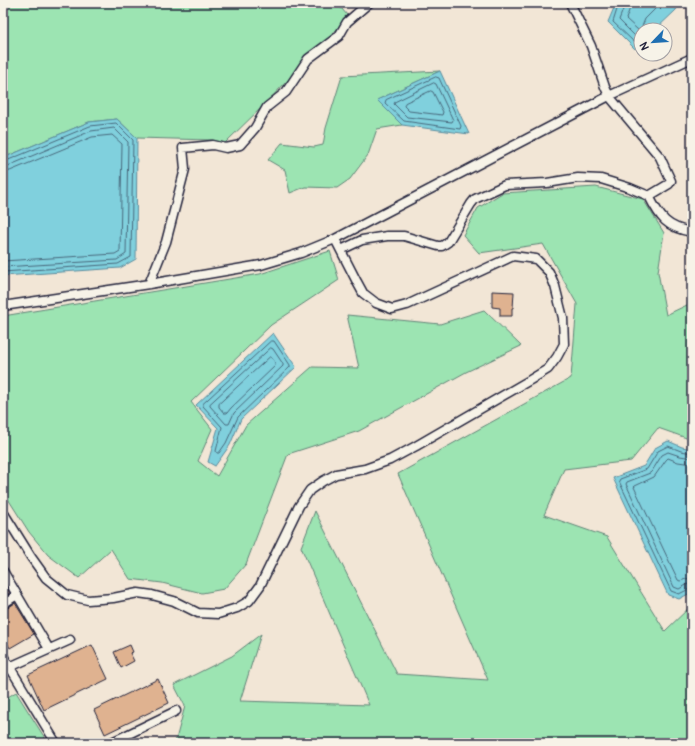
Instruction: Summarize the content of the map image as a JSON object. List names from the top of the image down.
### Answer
{
  "north": "bottom left"
}
